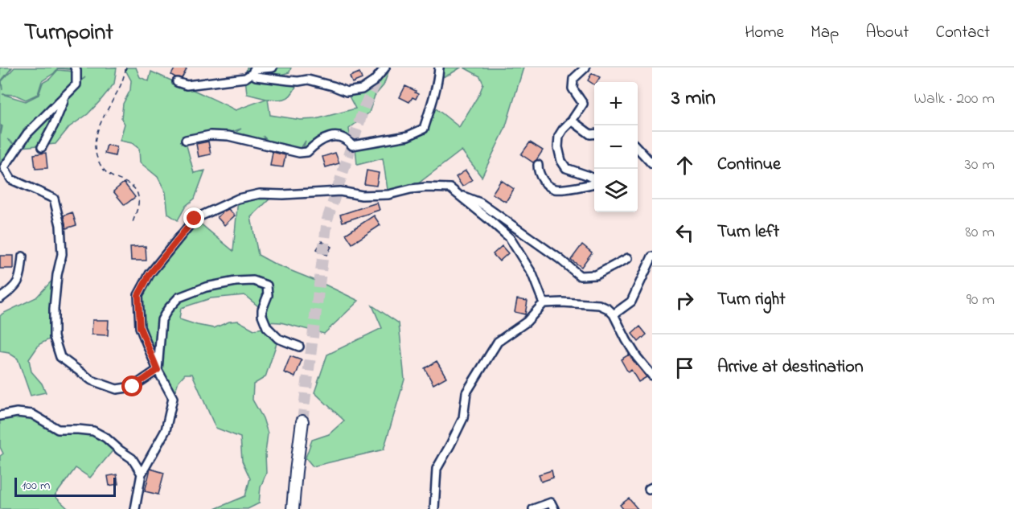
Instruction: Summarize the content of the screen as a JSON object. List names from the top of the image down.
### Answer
{
  "scale_bar": "100 m",
  "page": {
    "header": "Turnpoint",
    "nav": [
      "Home",
      "Map",
      "About",
      "Contact"
    ],
    "heading": ["3 min", "Walk · 200 m"],
    "map_buttons": ["+", "−"],
    "list": [
      ["Continue", "30 m"],
      ["Turn left", "80 m"],
      ["Turn right", "90 m"],
      "Arrive at destination"
    ],
    "scale": "100 m"
  }
}
